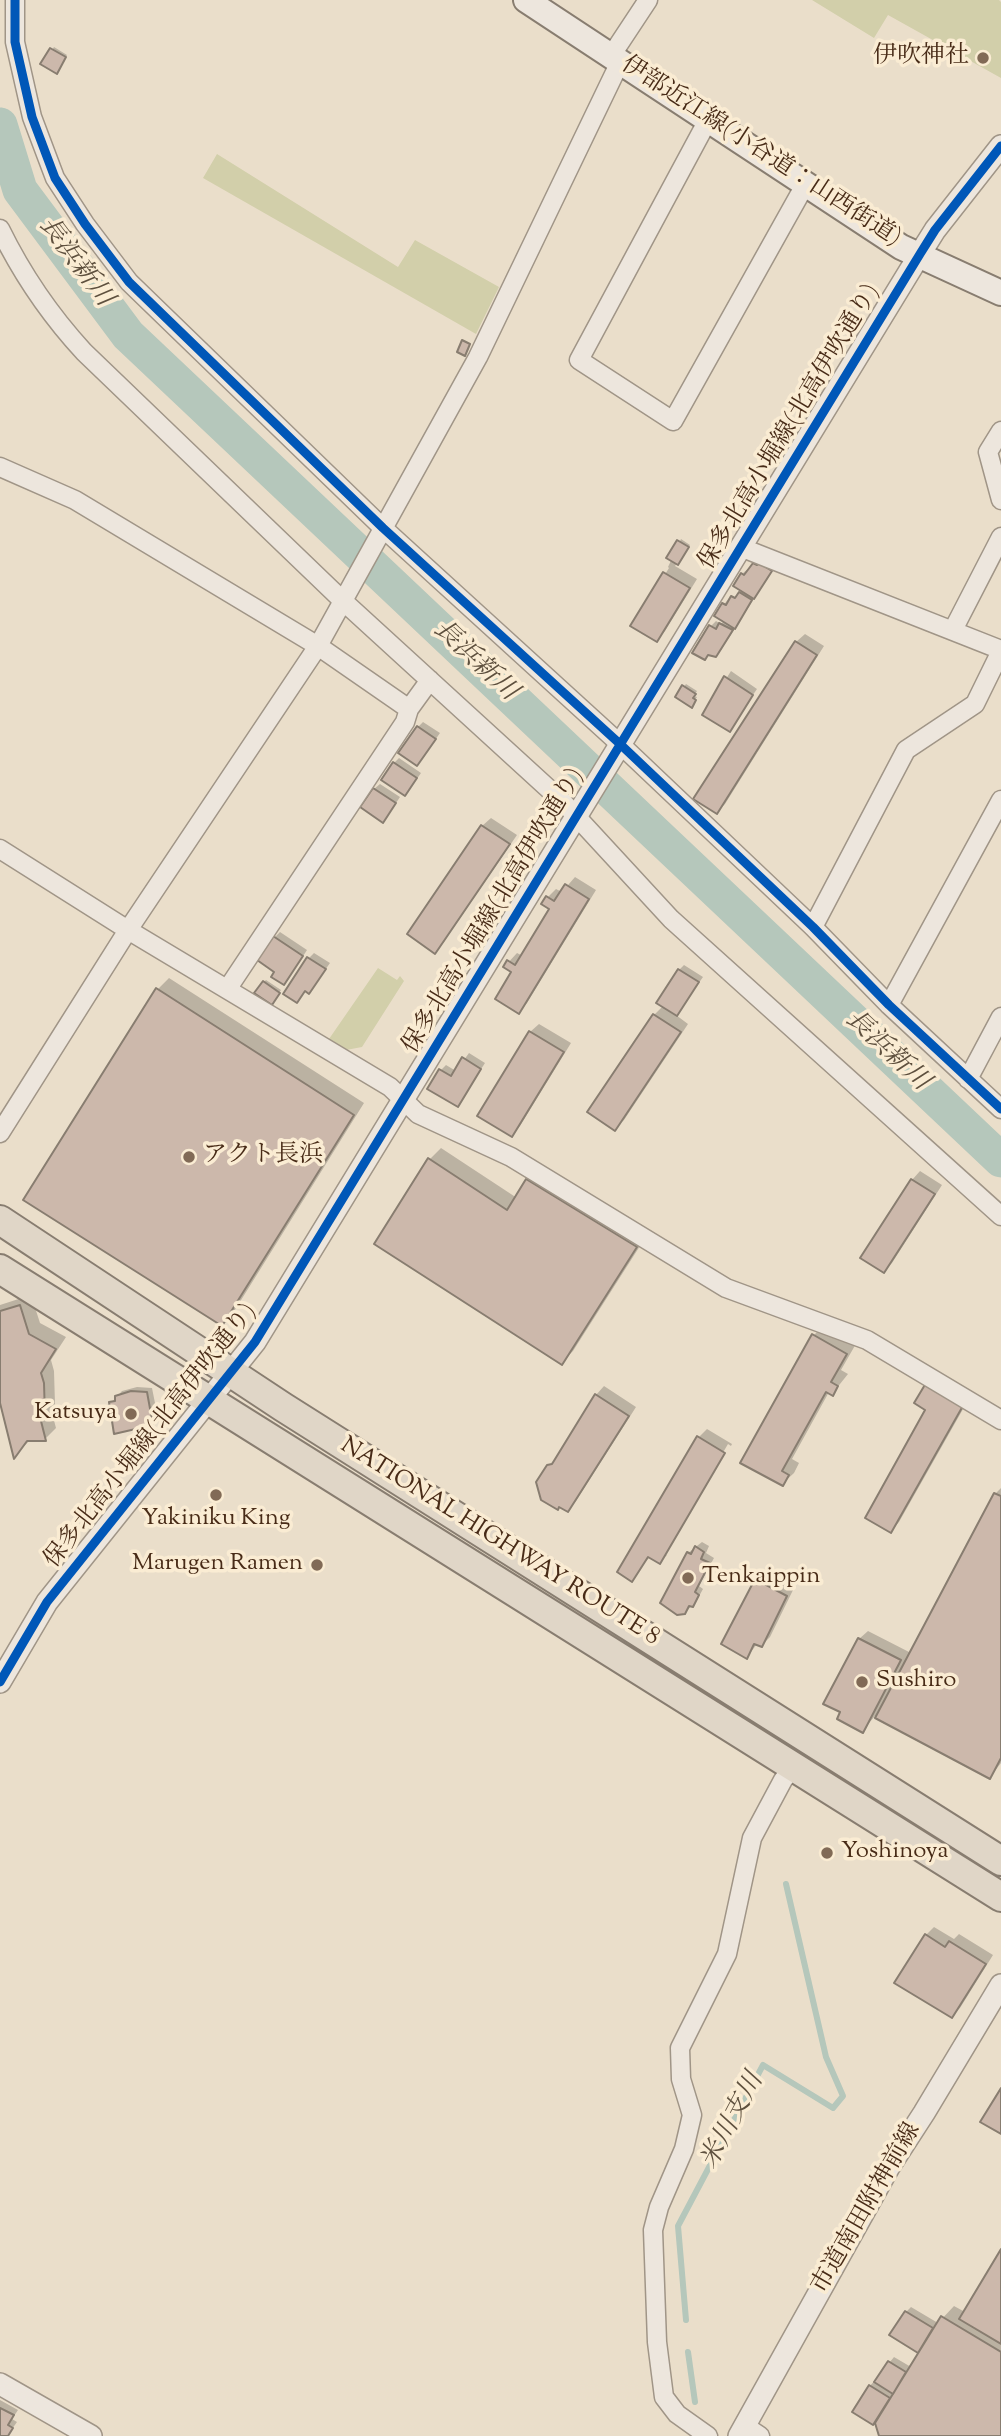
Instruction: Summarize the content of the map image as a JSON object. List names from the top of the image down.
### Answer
{
  "streets": {
    "highway": ["NATIONAL HIGHWAY ROUTE 8"],
    "main road": ["伊部近江線(小谷道：山西街道)"],
    "street": ["保多北高小堀線(北高伊吹通り)", "市道南田附神前線"]
  },
  "crossings": [
    ["伊部近江線(小谷道：山西街道)", "保多北高小堀線(北高伊吹通り)"],
    ["保多北高小堀線(北高伊吹通り)", "NATIONAL HIGHWAY ROUTE 8"]
  ],
  "water": ["長浜新川", "米川支川"],
  "places": [
    "伊吹神社",
    "アクト長浜",
    "Katsuya",
    "Yakiniku King",
    "Marugen Ramen",
    "Tenkaippin",
    "Sushiro",
    "Yoshinoya"
  ]
}
